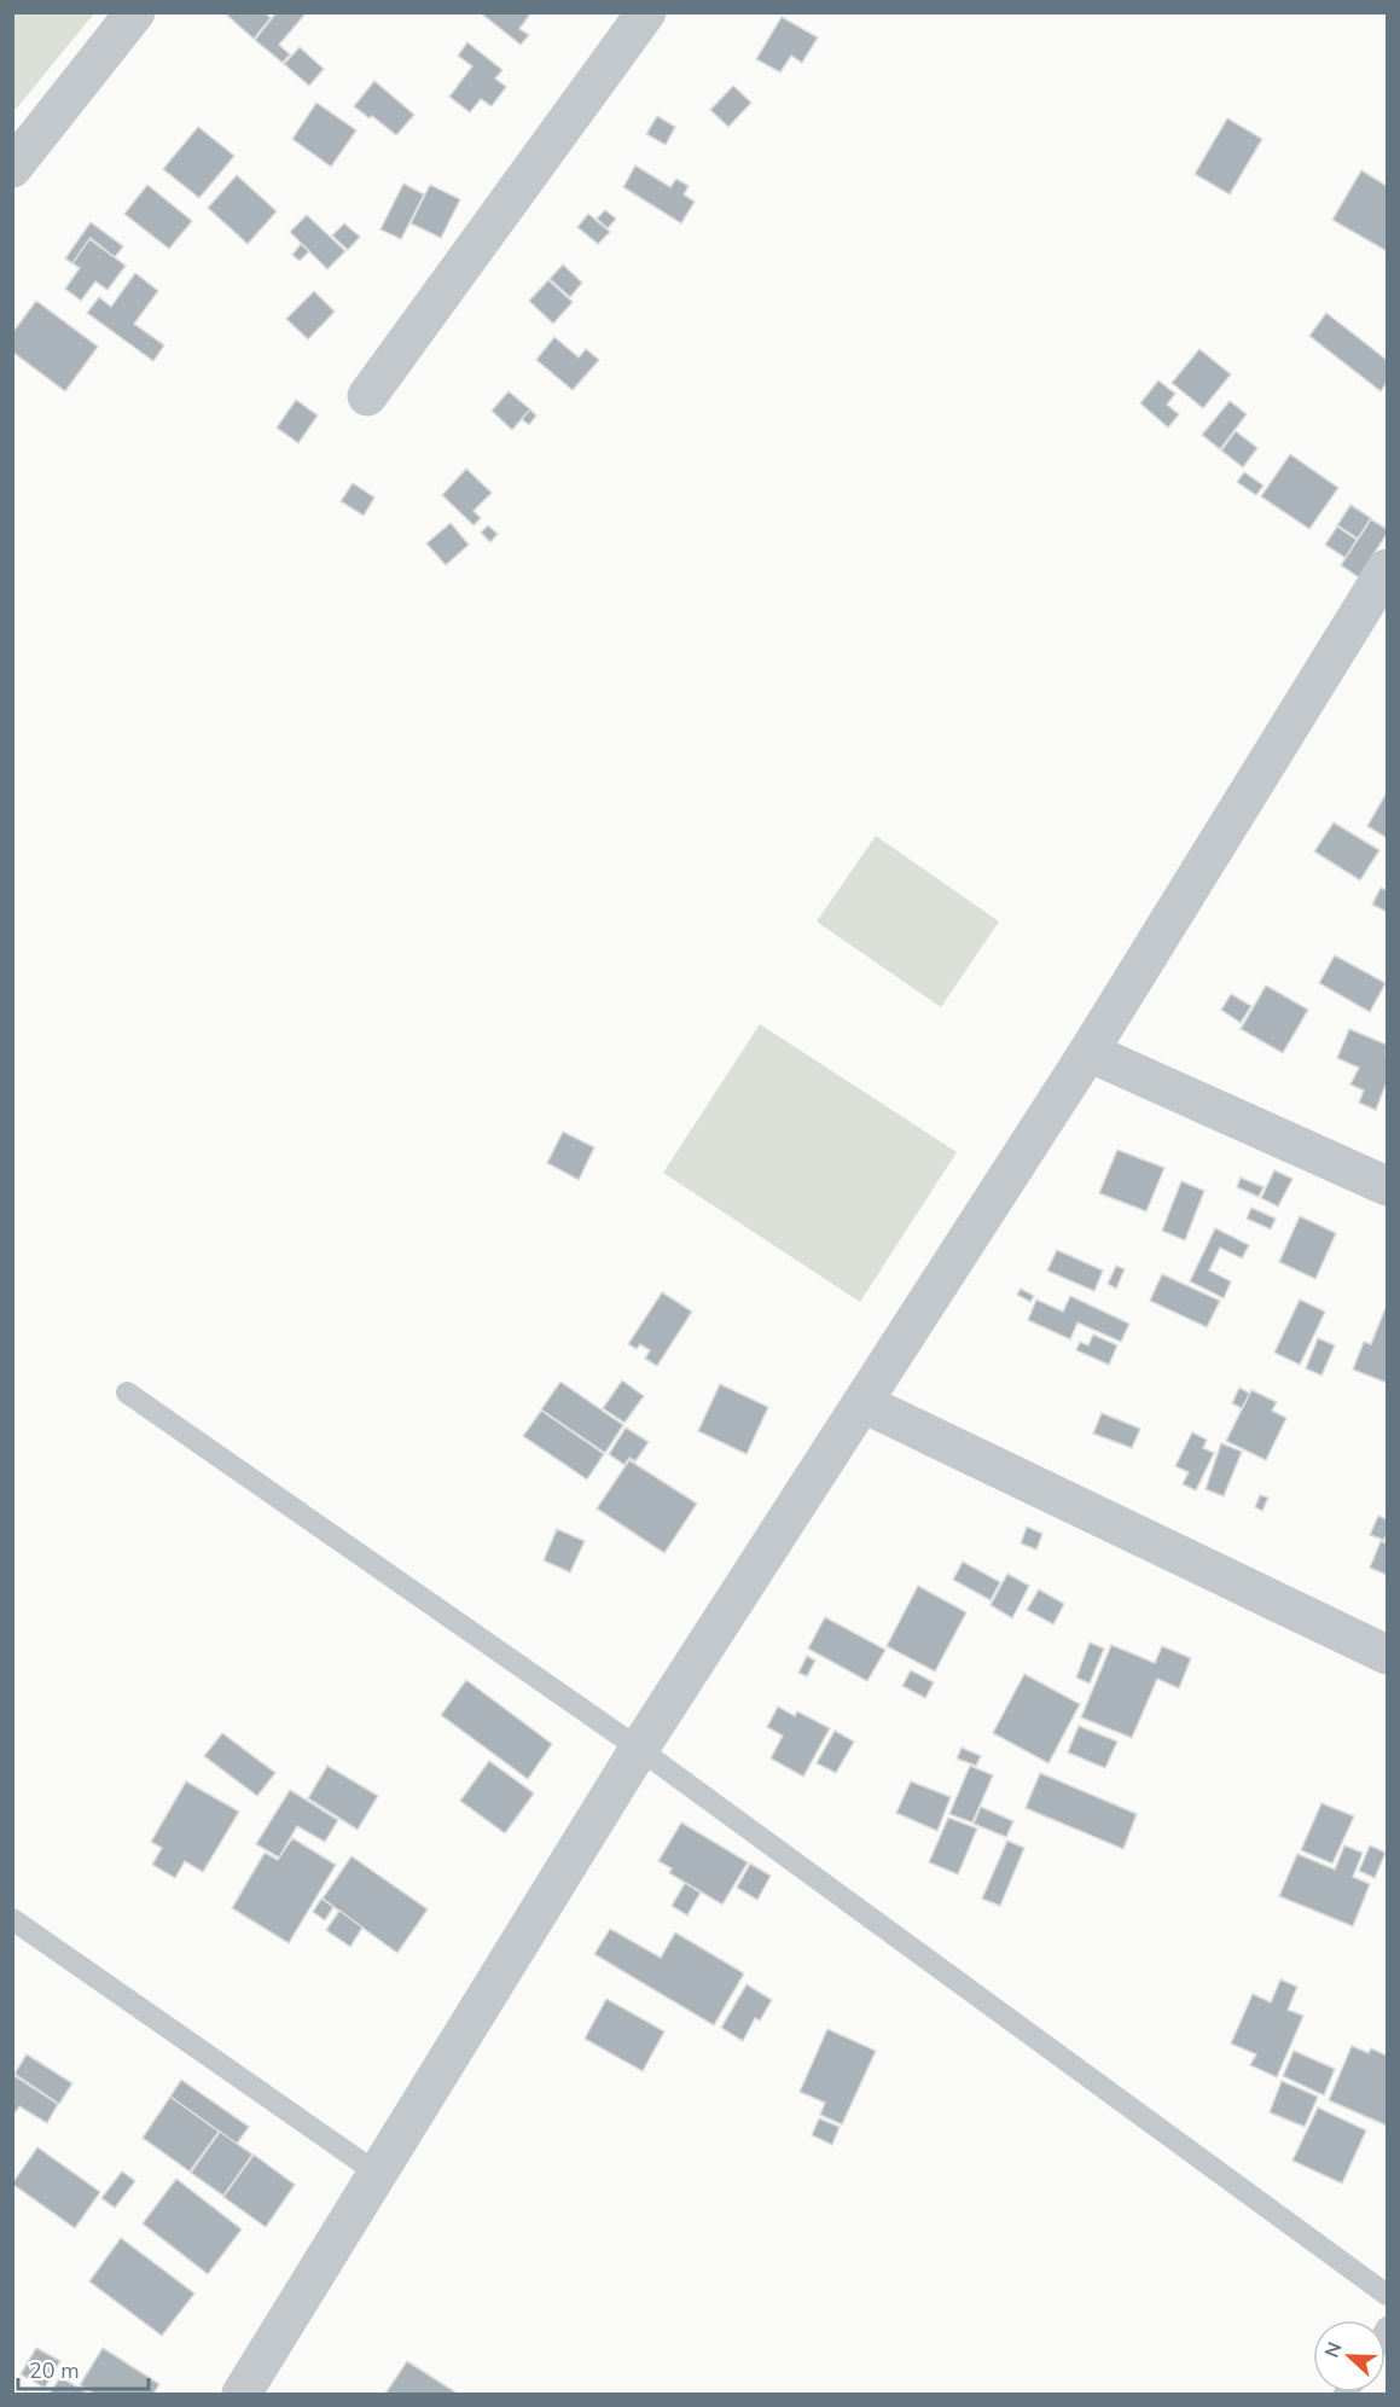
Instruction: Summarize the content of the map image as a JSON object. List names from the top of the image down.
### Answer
{
  "scale_bar": "20 m",
  "north": "left"
}
